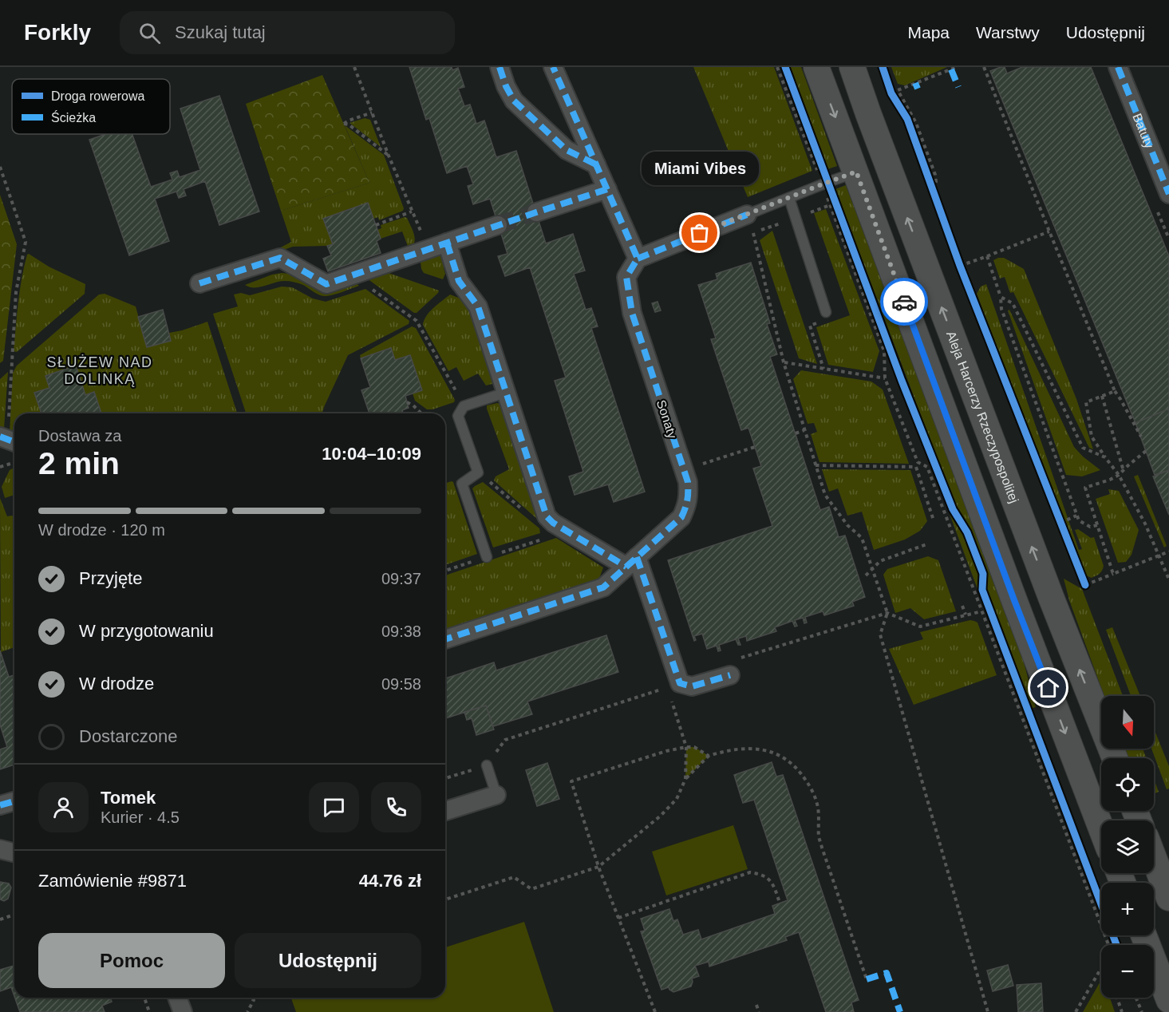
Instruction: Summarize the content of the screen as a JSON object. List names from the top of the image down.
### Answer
{
  "streets": {
    "street": ["Batuty", "Aleja Harcerzy Rzeczypospolitej", "Sonaty"]
  },
  "districts": ["SŁUŻEW NAD DOLINKĄ"],
  "places": ["Miami Vibes"],
  "legend": ["Droga rowerowa", "Ścieżka"],
  "north": "bottom",
  "page": {
    "header": "Forkly",
    "search": "Szukaj tutaj",
    "nav": ["Mapa", "Warstwy", "Udostępnij"],
    "bubble": "Miami Vibes",
    "heading": ["2 min", "Dostawa za", "10:04–10:09"],
    "panel": [
      "Tomek",
      "Kurier · 4.5",
      "Zamówienie #9871",
      "44.76 zł"
    ],
    "bar": "W drodze · 120 m",
    "list": [
      ["Przyjęte", "09:37"],
      ["W przygotowaniu", "09:38"],
      ["W drodze", "09:58"],
      "Dostarczone"
    ],
    "map_buttons": ["+", "−"],
    "buttons": ["Pomoc", "Udostępnij"]
  }
}
